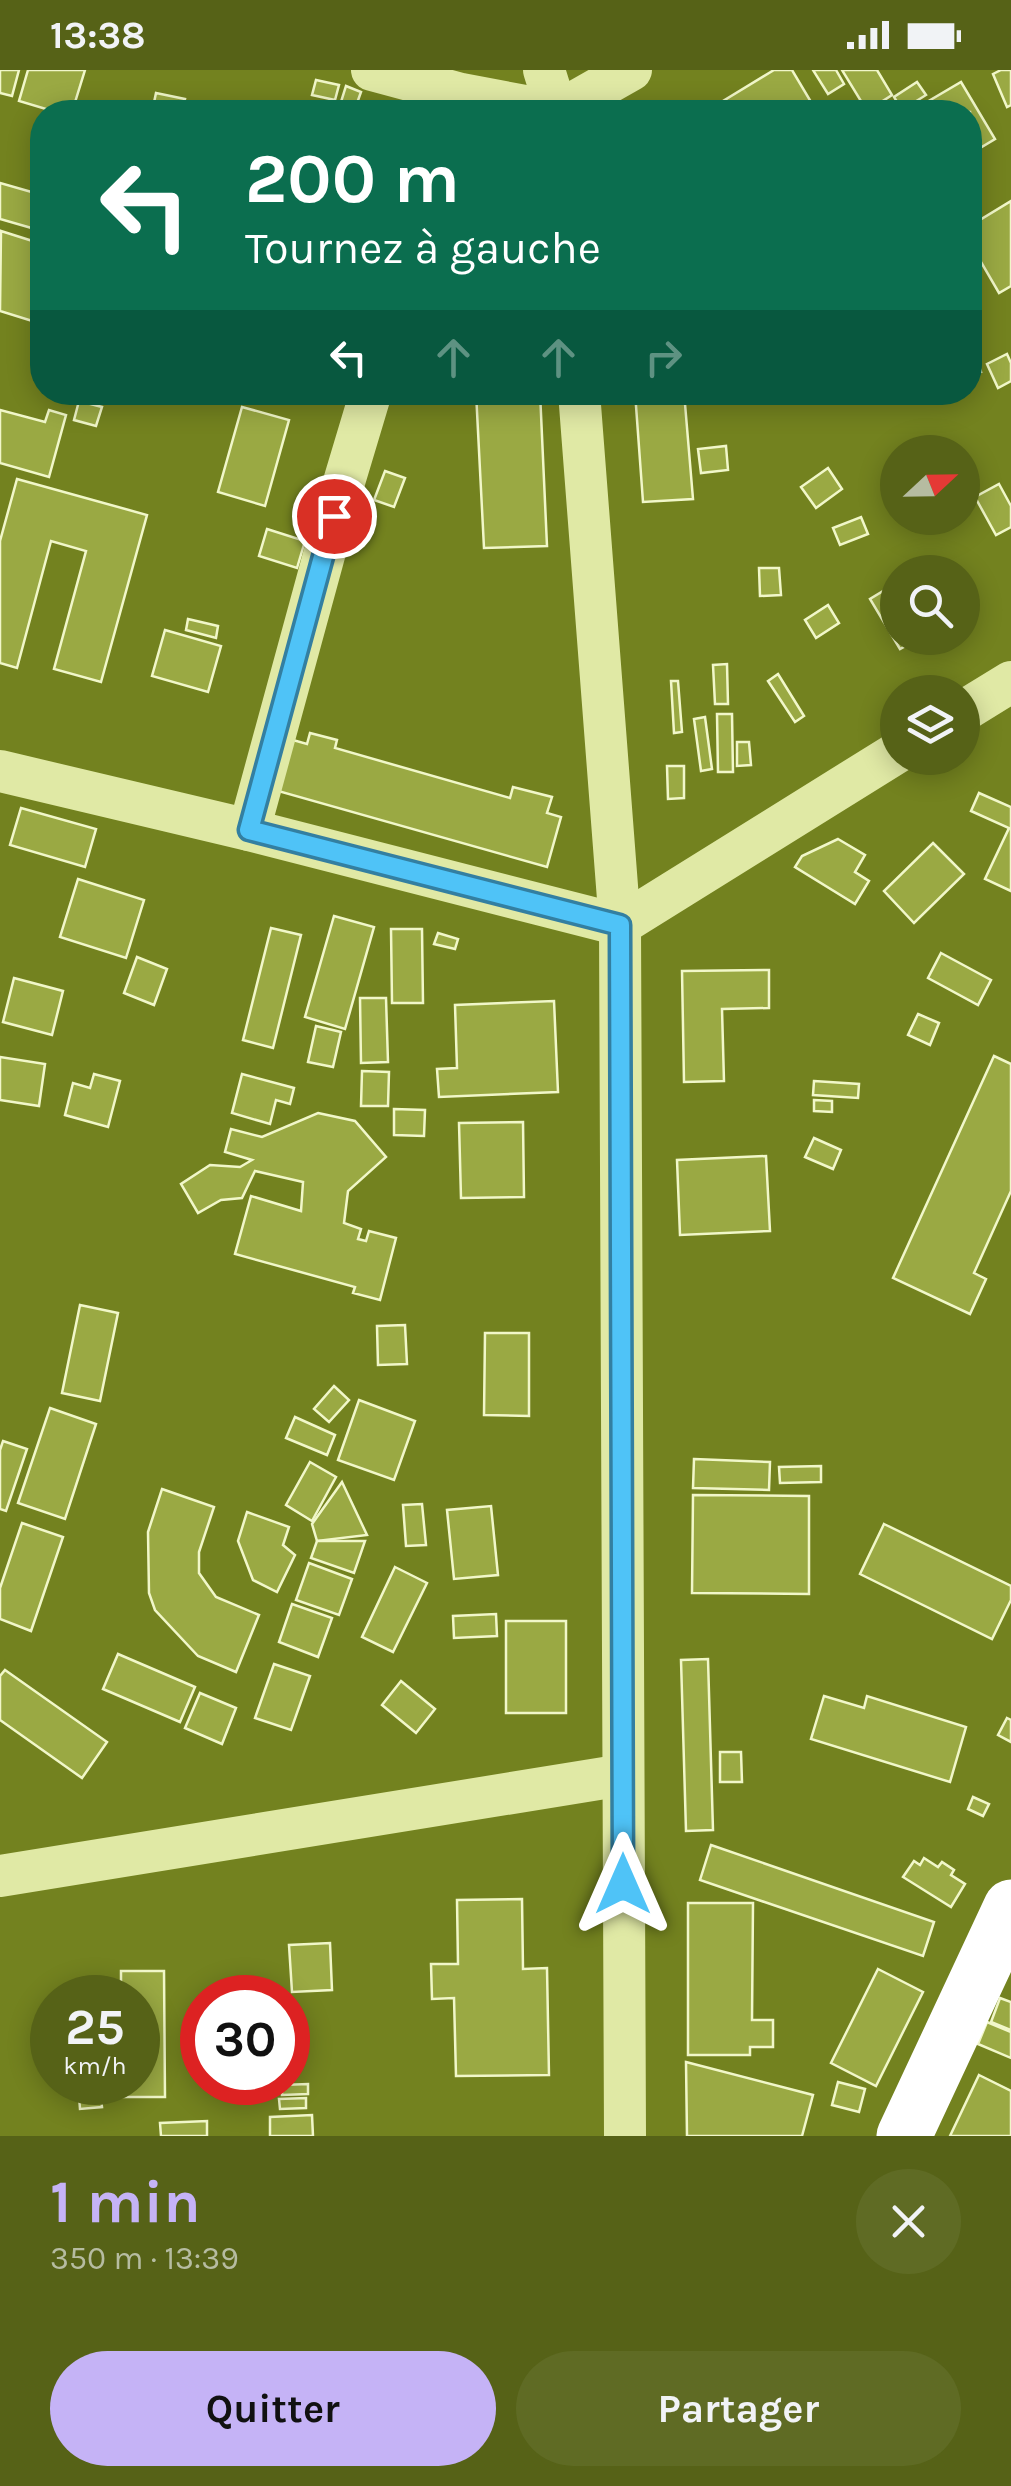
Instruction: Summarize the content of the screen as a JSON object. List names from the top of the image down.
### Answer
{
  "north": "right",
  "page": {
    "status": "13:38",
    "turn": ["200 m", "Tournez à gauche"],
    "speed": "25 km/h",
    "limit": "30",
    "heading": ["1 min", "350 m · 13:39"],
    "buttons": ["Quitter", "Partager"]
  }
}
